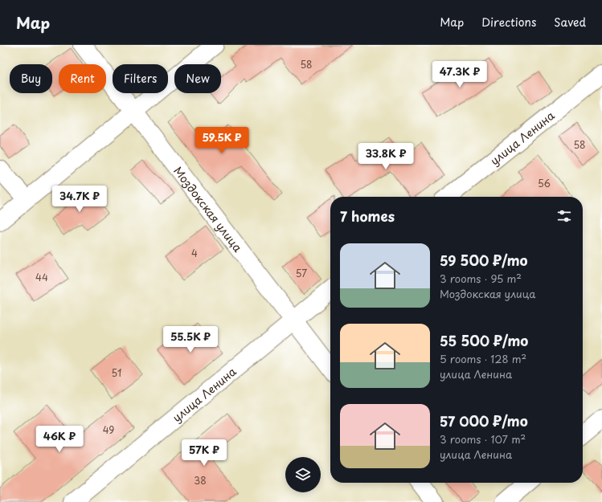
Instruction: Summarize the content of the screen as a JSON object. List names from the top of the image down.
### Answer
{
  "streets": {
    "street": ["улица Ленина", "Моздокская улица"]
  },
  "crossings": [
    ["улица Ленина", "Моздокская улица"]
  ],
  "house_numbers": [
    "58",
    "58",
    "56",
    "4",
    "57",
    "44",
    "51",
    "49",
    "38"
  ],
  "page": {
    "header": "Map",
    "nav": ["Map", "Directions", "Saved"],
    "price": [
      "47.3K ₽",
      "59.5K ₽",
      "33.8K ₽",
      "34.7K ₽",
      "55.5K ₽",
      "46K ₽",
      "57K ₽"
    ],
    "chip": [
      "Buy",
      "Rent",
      "Filters",
      "New"
    ],
    "heading": "7 homes",
    "list": [
      {
        "name": "59 500 ₽/mo",
        "note": "3 rooms · 95 m² · Моздокская улица"
      },
      {
        "name": "55 500 ₽/mo",
        "note": "5 rooms · 128 m² · улица Ленина"
      },
      {
        "name": "57 000 ₽/mo",
        "note": "3 rooms · 107 m² · улица Ленина"
      }
    ]
  }
}
